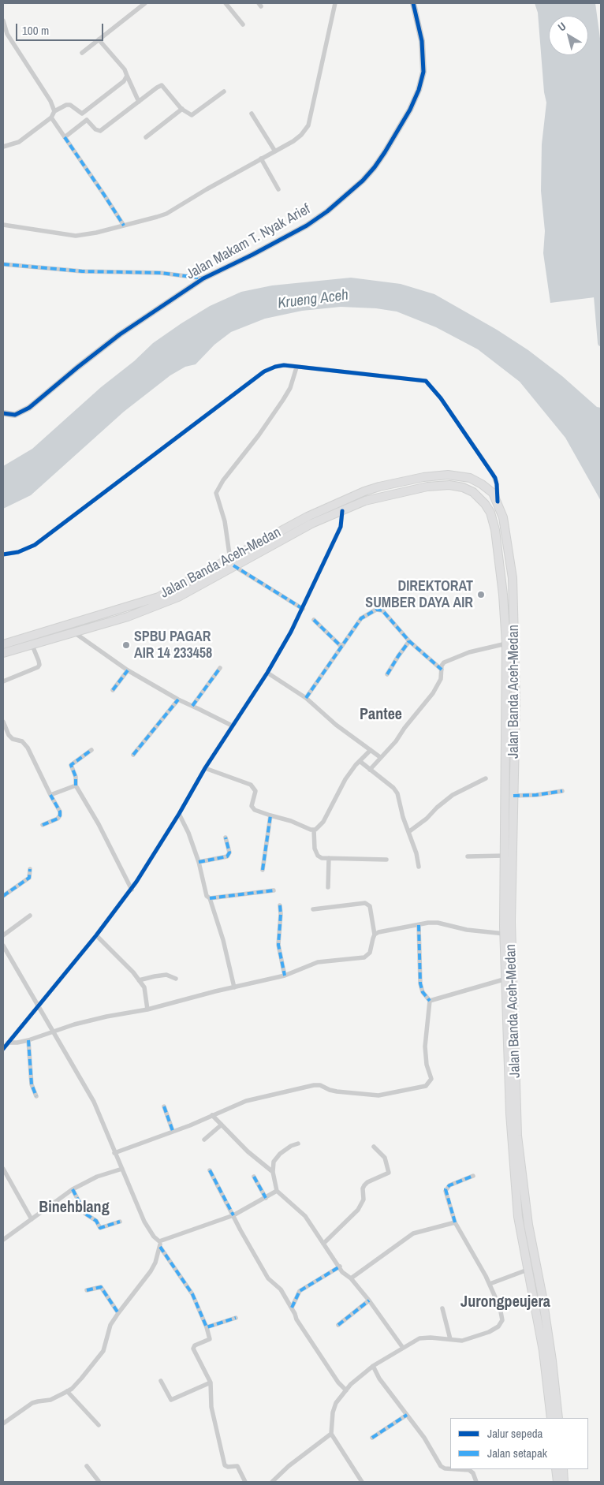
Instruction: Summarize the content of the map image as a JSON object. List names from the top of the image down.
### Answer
{
  "streets": {
    "highway": ["Jalan Banda Aceh-Medan"],
    "street": ["Jalan Makam T. Nyak Arief"]
  },
  "districts": ["Pantee", "Binehblang", "Jurongpeujera"],
  "water": ["Krueng Aceh"],
  "places": ["DIREKTORAT SUMBER DAYA AIR", "SPBU PAGAR AIR 14 233458"],
  "legend": ["Jalur sepeda", "Jalan setapak"],
  "scale_bar": "100 m",
  "north": "top left"
}
